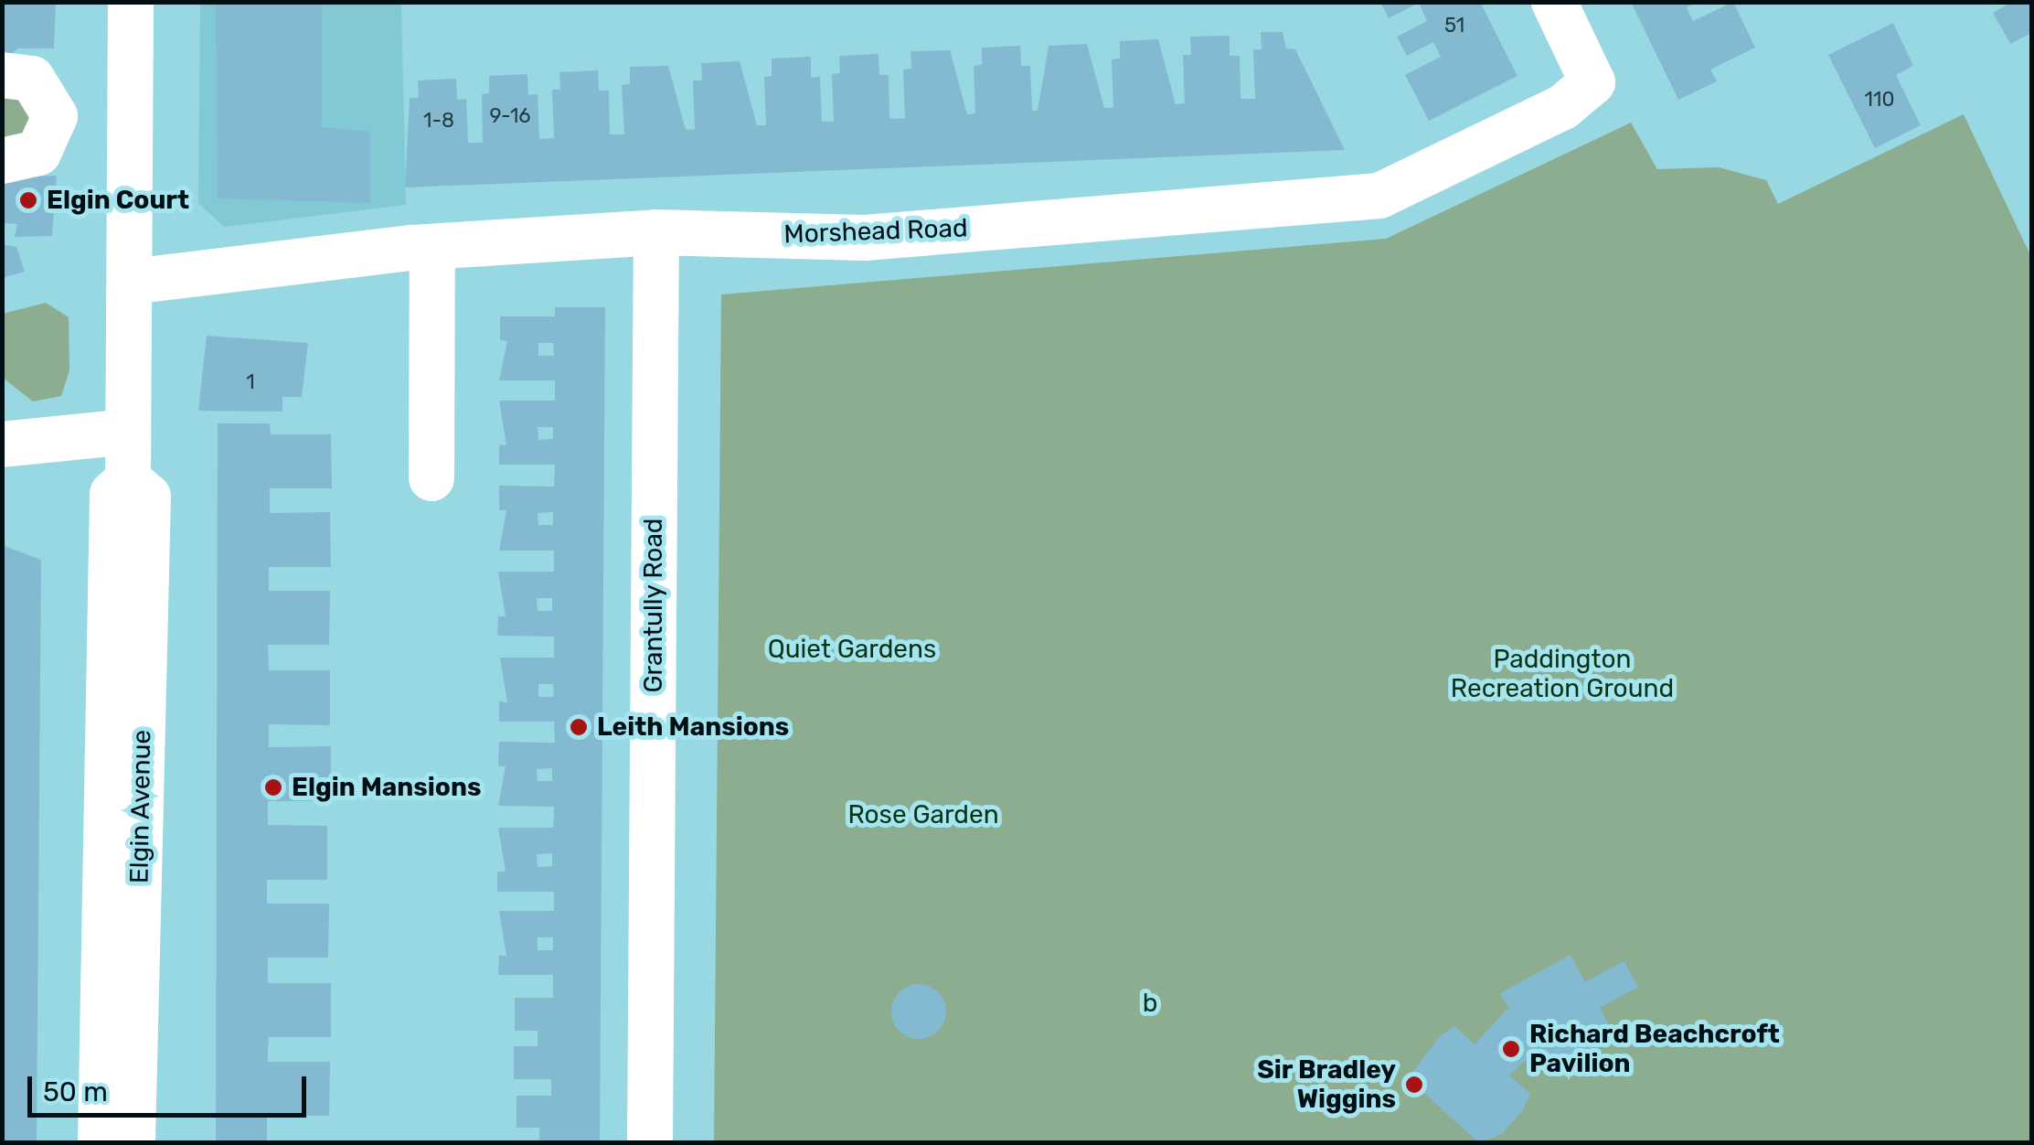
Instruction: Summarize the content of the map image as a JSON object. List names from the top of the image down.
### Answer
{
  "streets": {
    "street": ["Morshead Road", "Grantully Road", "Elgin Avenue"]
  },
  "crossings": [
    ["Morshead Road", "Grantully Road"],
    ["Morshead Road", "Elgin Avenue"]
  ],
  "parks": [
    "Quiet Gardens",
    "Paddington Recreation Ground",
    "Rose Garden",
    "b"
  ],
  "places": [
    "Elgin Court",
    "Leith Mansions",
    "Elgin Mansions",
    "Richard Beachcroft Pavilion",
    "Sir Bradley Wiggins"
  ],
  "house_numbers": [
    "51",
    "110",
    "9-16",
    "1-8",
    "1"
  ],
  "scale_bar": "50 m"
}
